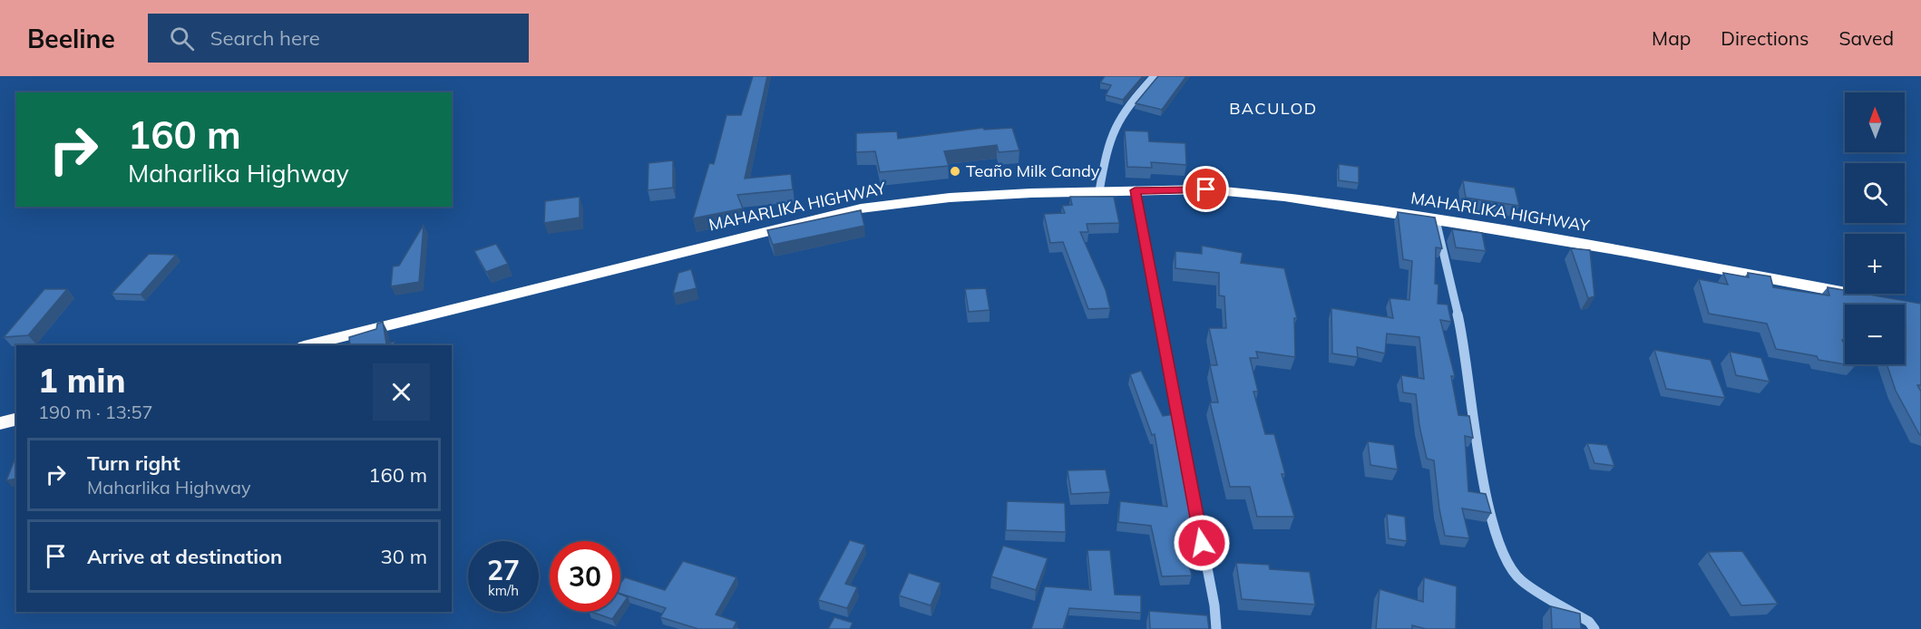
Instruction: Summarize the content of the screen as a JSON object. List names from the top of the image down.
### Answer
{
  "streets": {
    "highway": ["MAHARLIKA HIGHWAY"]
  },
  "districts": ["BACULOD"],
  "places": ["Teaño Milk Candy"],
  "north": "top",
  "page": {
    "header": "Beeline",
    "search": "Search here",
    "nav": ["Map", "Directions", "Saved"],
    "map_buttons": ["+", "−"],
    "turn": ["160 m", "Maharlika Highway"],
    "heading": ["1 min", "190 m · 13:57"],
    "list": [
      {
        "name": "Turn right",
        "note": "Maharlika Highway",
        "value": "160 m"
      },
      {
        "name": "Arrive at destination",
        "value": "30 m"
      }
    ],
    "speed": "27 km/h",
    "limit": "30"
  }
}
